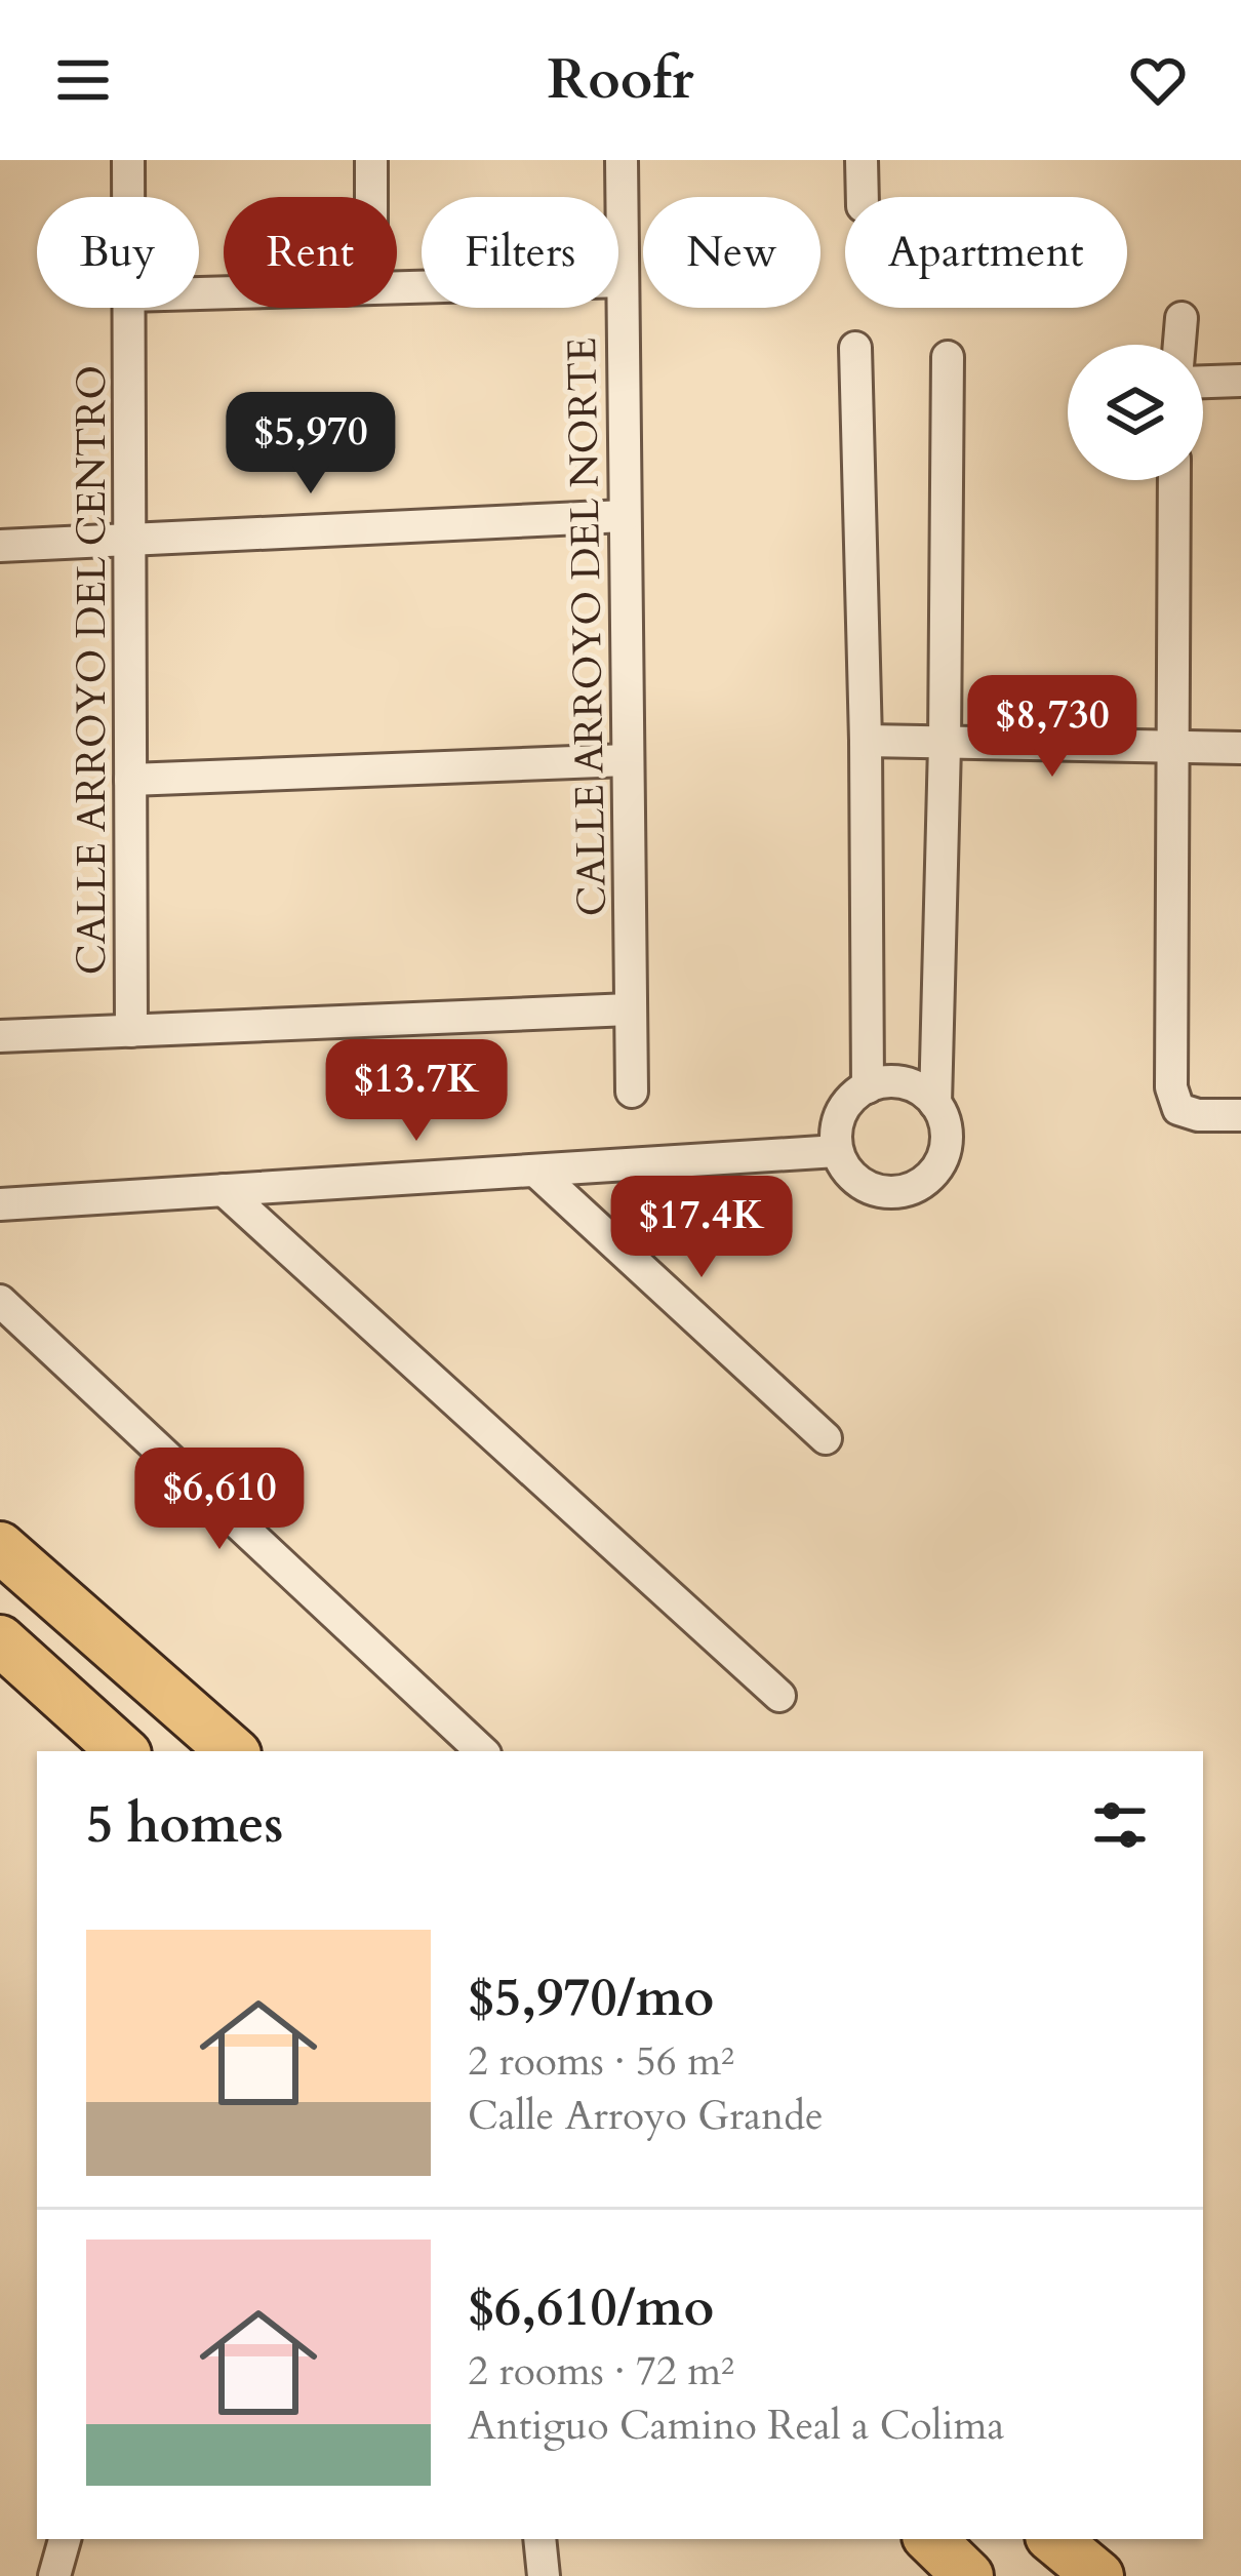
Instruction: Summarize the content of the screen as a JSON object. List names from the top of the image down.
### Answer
{
  "streets": {
    "street": ["CALLE ARROYO DEL NORTE", "CALLE ARROYO DEL CENTRO"]
  },
  "page": {
    "header": "Roofr",
    "chip": [
      "Buy",
      "Rent",
      "Filters",
      "New",
      "Apartment"
    ],
    "price": [
      "$5,970",
      "$8,730",
      "$13.7K",
      "$17.4K",
      "$6,610"
    ],
    "heading": "5 homes",
    "list": [
      {
        "name": "$5,970/mo",
        "note": "2 rooms · 56 m² · Calle Arroyo Grande"
      },
      {
        "name": "$6,610/mo",
        "note": "2 rooms · 72 m² · Antiguo Camino Real a Colima"
      }
    ]
  }
}
